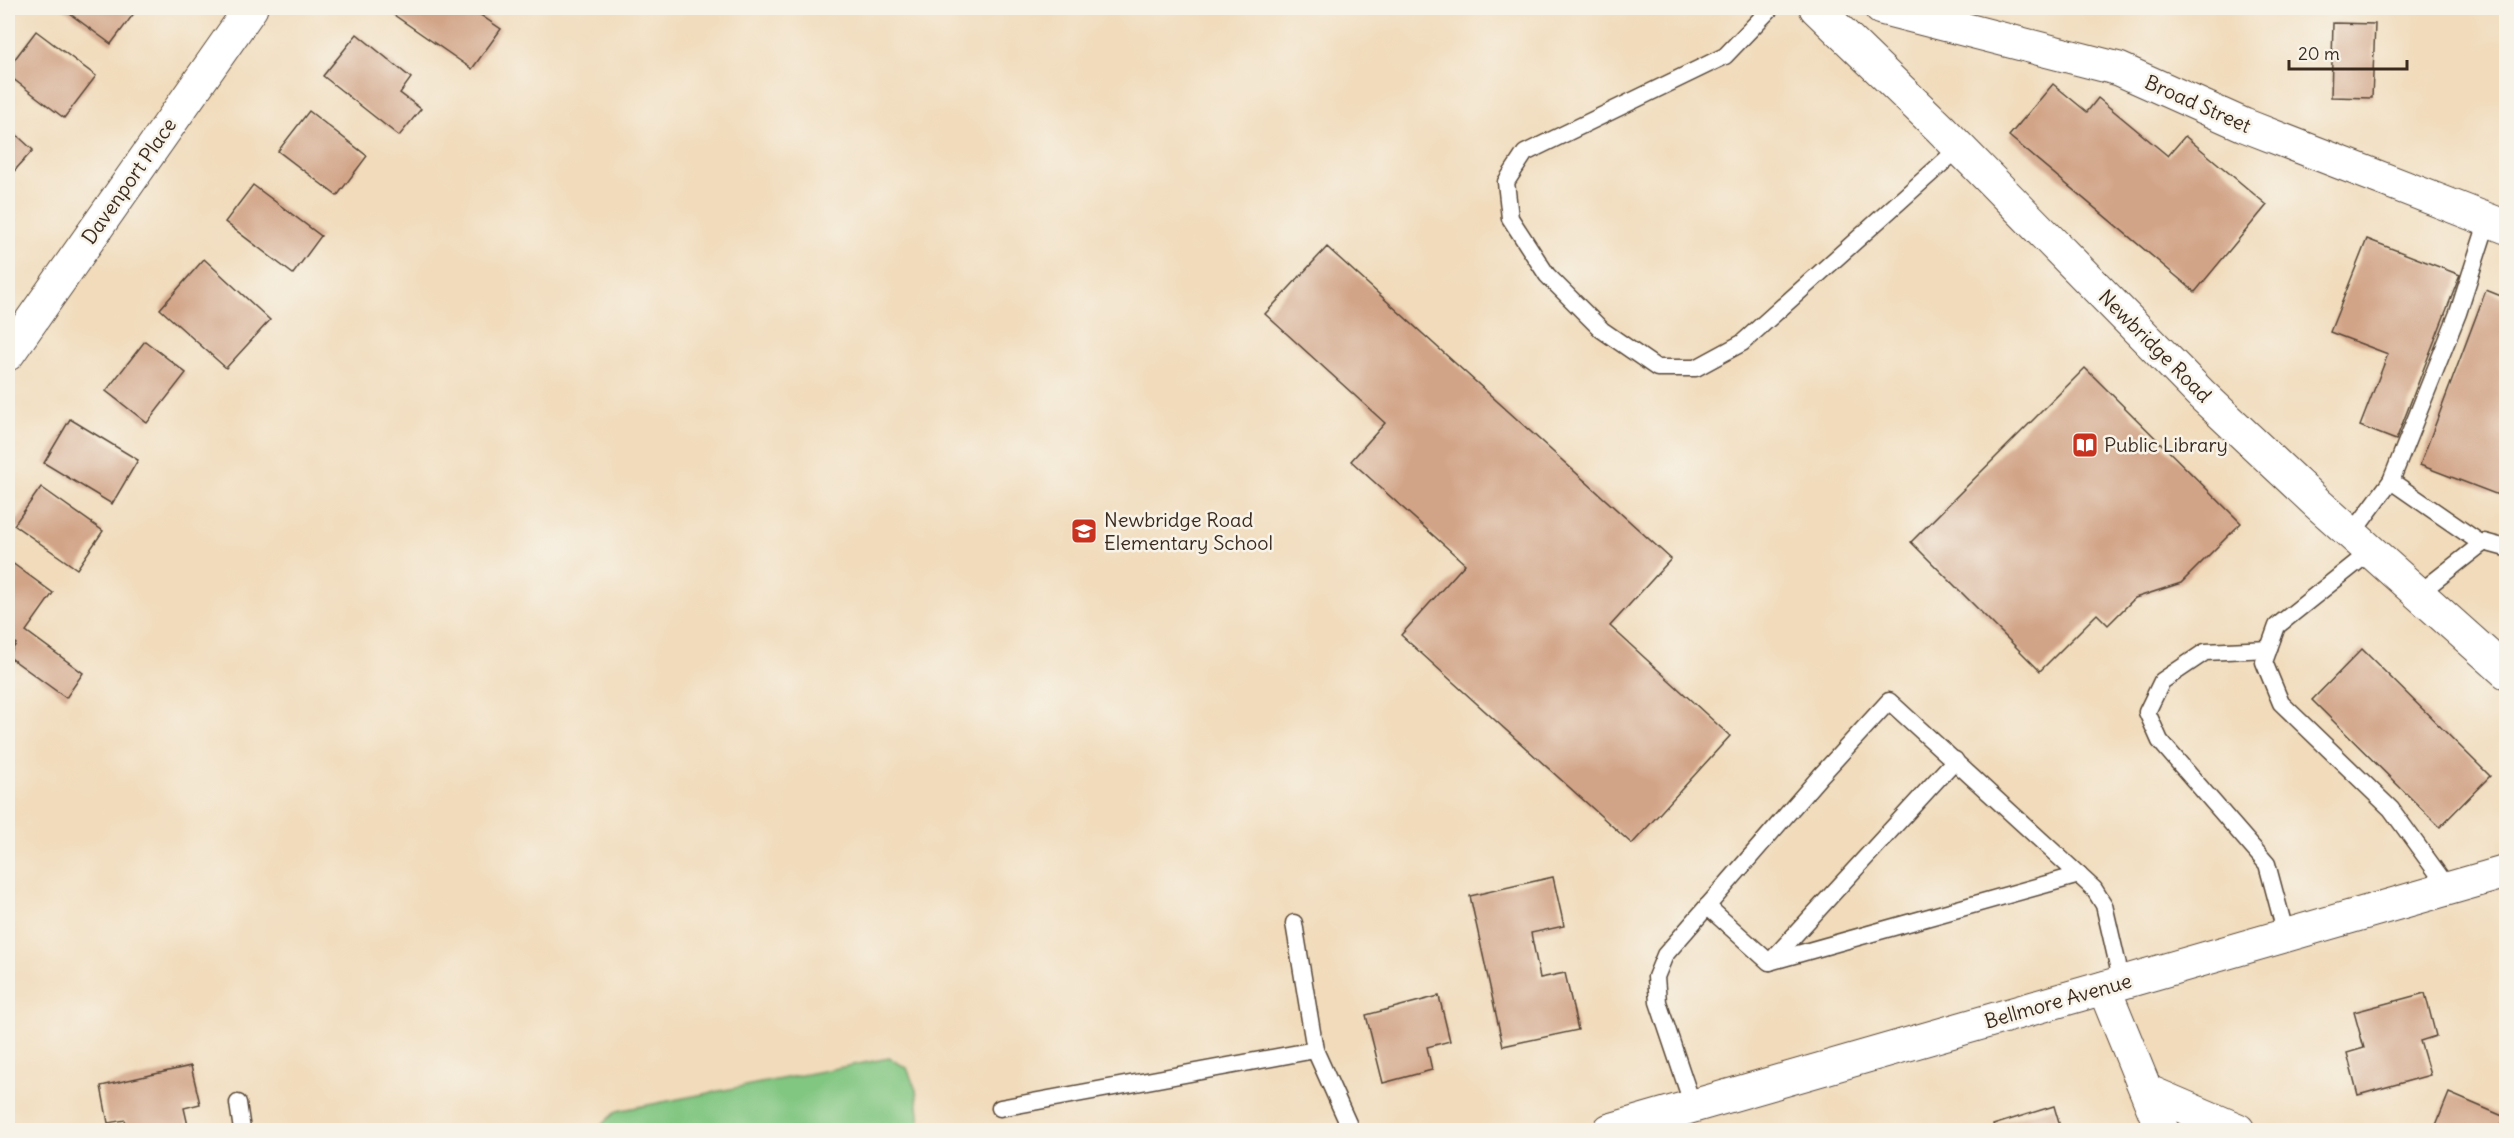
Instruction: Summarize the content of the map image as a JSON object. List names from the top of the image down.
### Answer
{
  "streets": {
    "main road": [
      "Broad Street",
      "Davenport Place",
      "Newbridge Road",
      "Bellmore Avenue"
    ]
  },
  "places": {
    "library": ["Public Library"],
    "school or university": ["Newbridge Road Elementary School"]
  },
  "scale_bar": "20 m"
}
